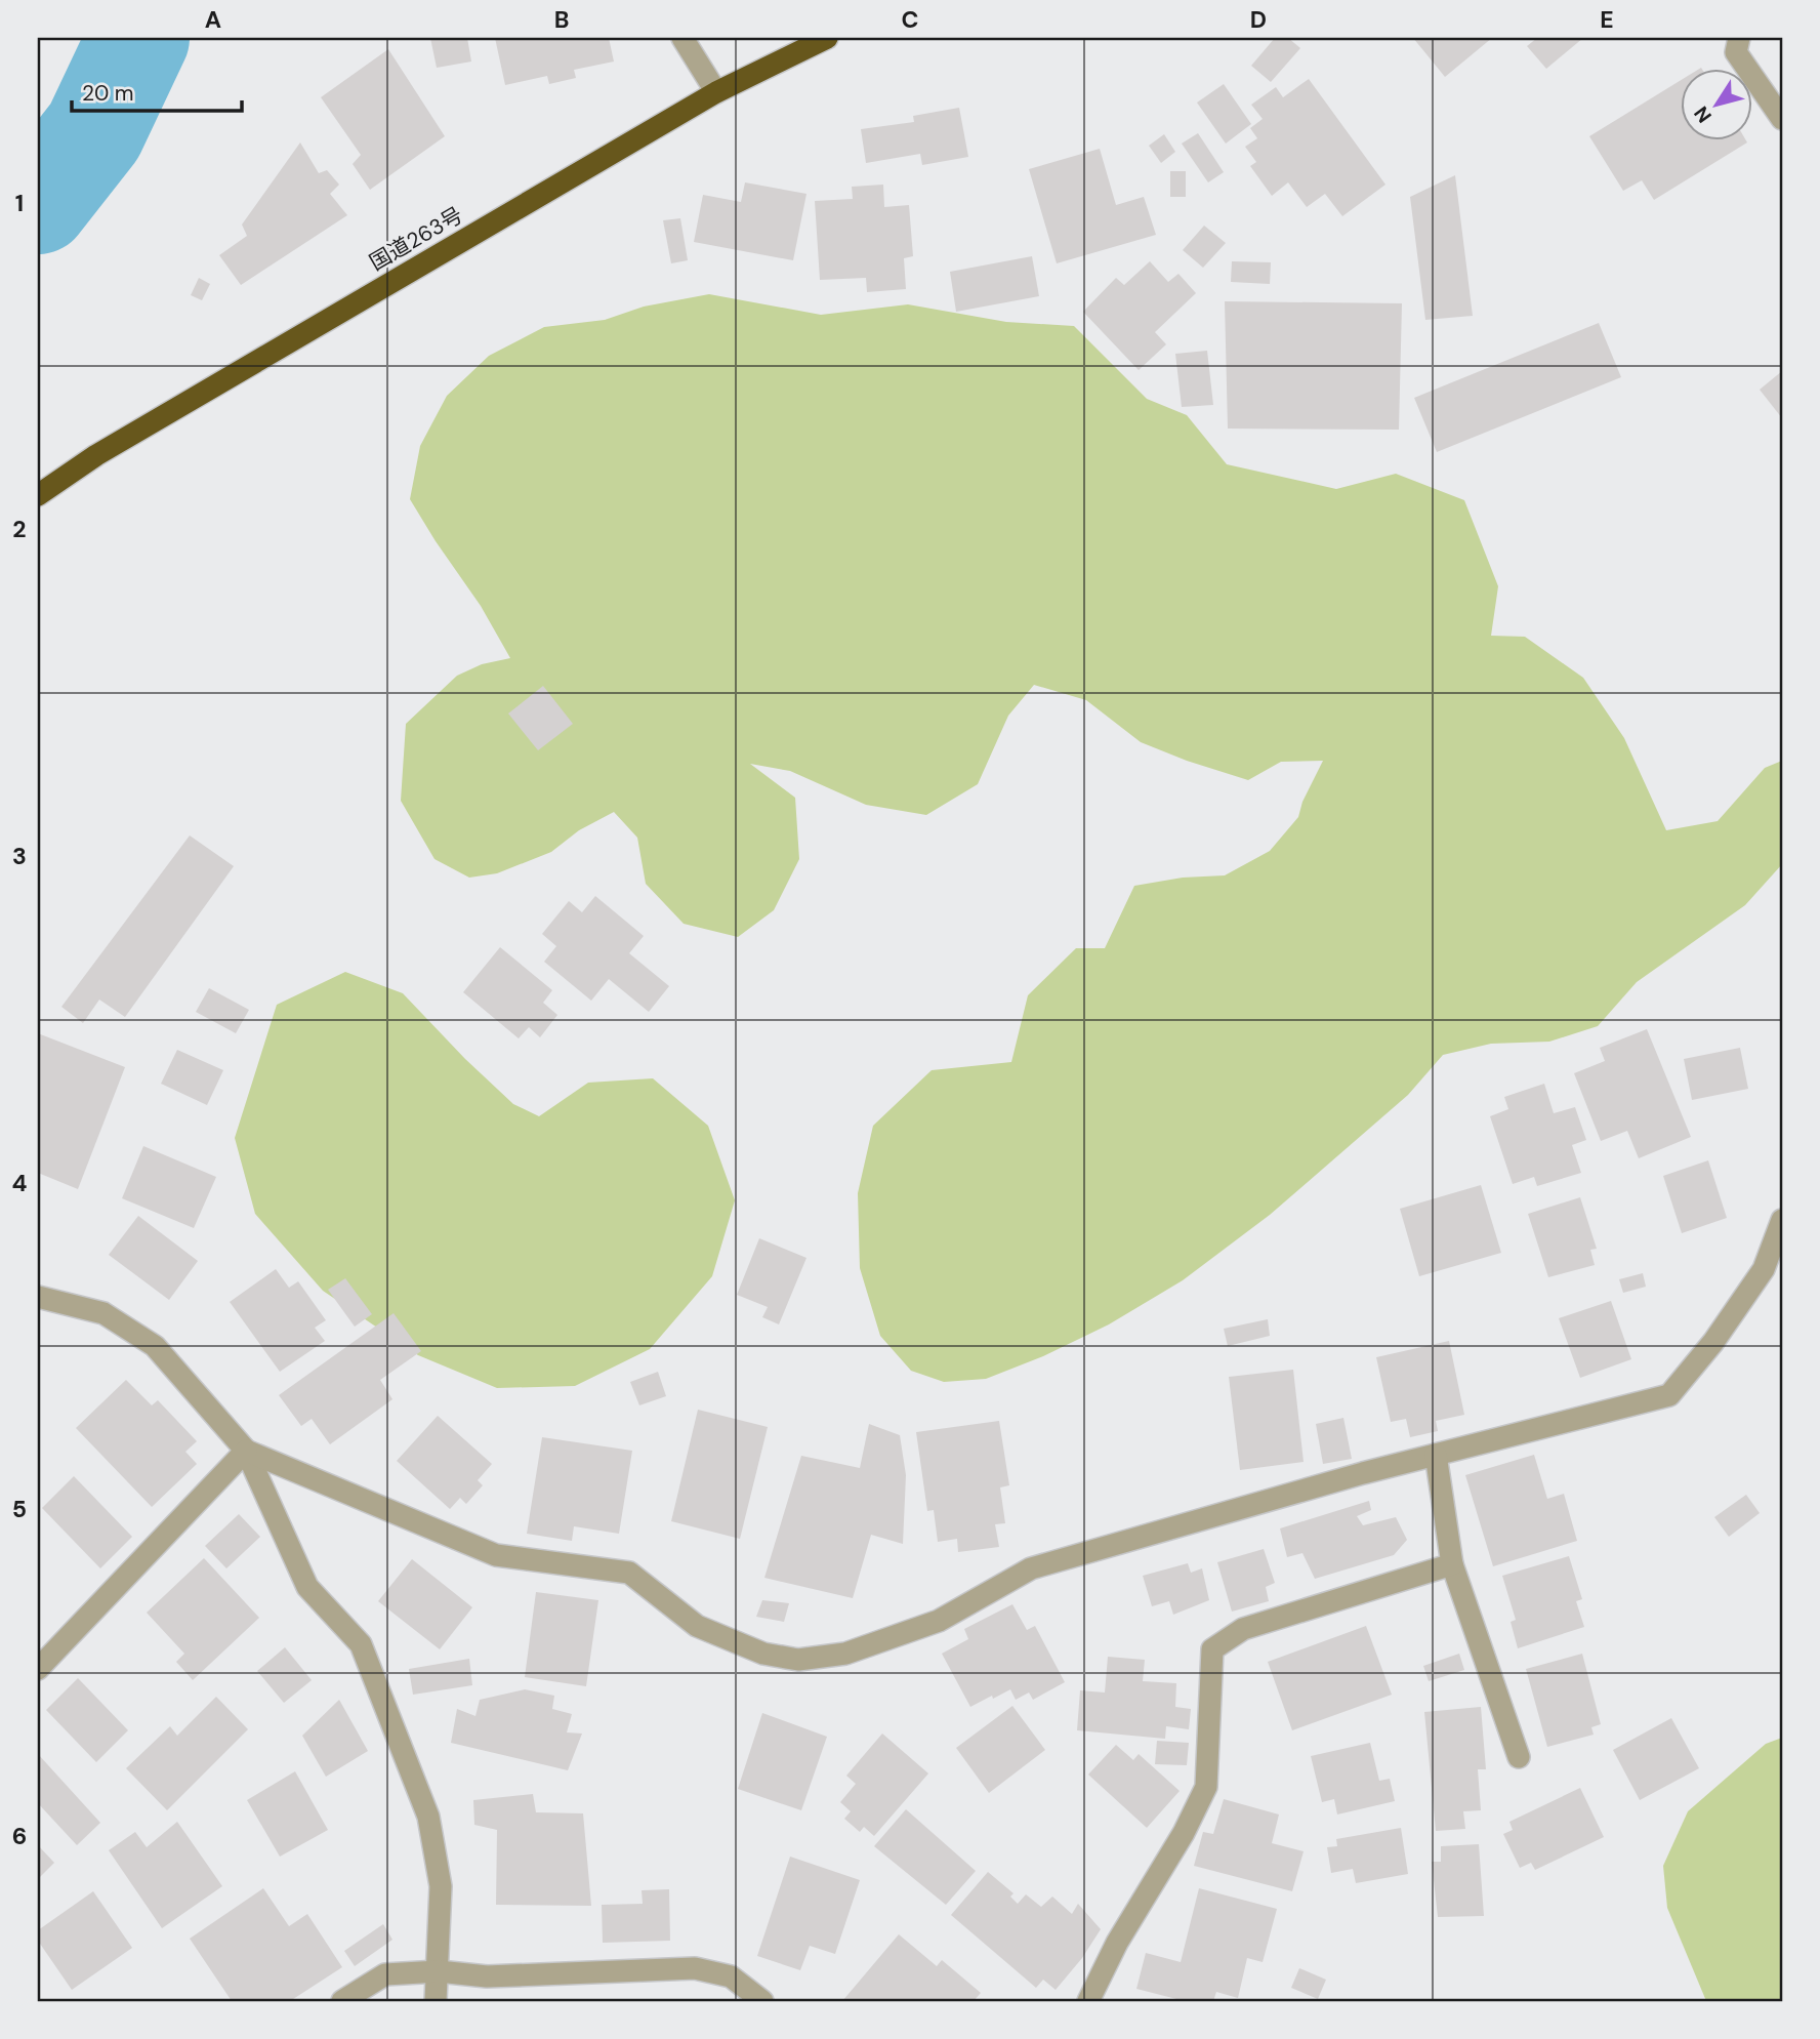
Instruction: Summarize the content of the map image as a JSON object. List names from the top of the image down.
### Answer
{
  "streets": {
    "highway": ["国道263号"]
  },
  "scale_bar": "20 m",
  "north": "bottom left",
  "grid": {
    "columns": [
      "A",
      "B",
      "C",
      "D",
      "E"
    ],
    "rows": [
      "1",
      "2",
      "3",
      "4",
      "5",
      "6"
    ]
  }
}
